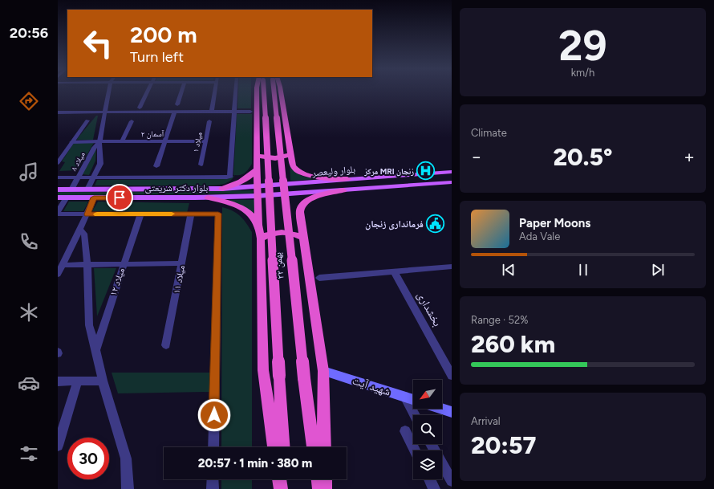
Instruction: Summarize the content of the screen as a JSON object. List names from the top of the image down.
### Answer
{
  "streets": {
    "highway": ["۲۲ بهمن"],
    "main road": ["بلوار ولیعصر", "بلوار دکتر شریعتی", "شهید آیت"],
    "street": [
      "آسمان ۲",
      "میلاد ۱",
      "میلاد ۸",
      "میلاد ۱۱",
      "میلاد ۱۲",
      "بخشداری"
    ]
  },
  "crossings": [
    ["آسمان ۲", "میلاد ۱"],
    ["آسمان ۲", "میلاد ۸"],
    ["میلاد ۸", "بلوار دکتر شریعتی"],
    ["بلوار ولیعصر", "بلوار دکتر شریعتی"]
  ],
  "places": {
    "hospital": ["مرکز MRI زنجان"],
    "public building": ["فرمانداری زنجان"]
  },
  "north": "bottom left",
  "page": {
    "tabs": "20:56",
    "tile": [
      ["29", "km/h"],
      "Climate",
      ["Range · 52%", "260 km"],
      ["Arrival", "20:57"]
    ],
    "turn": ["200 m", "Turn left"],
    "heat": ["−", "20.5°", "+"],
    "song": ["Paper Moons", "Ada Vale"],
    "limit": "30",
    "trip": "20:57 · 1 min · 380 m"
  }
}
